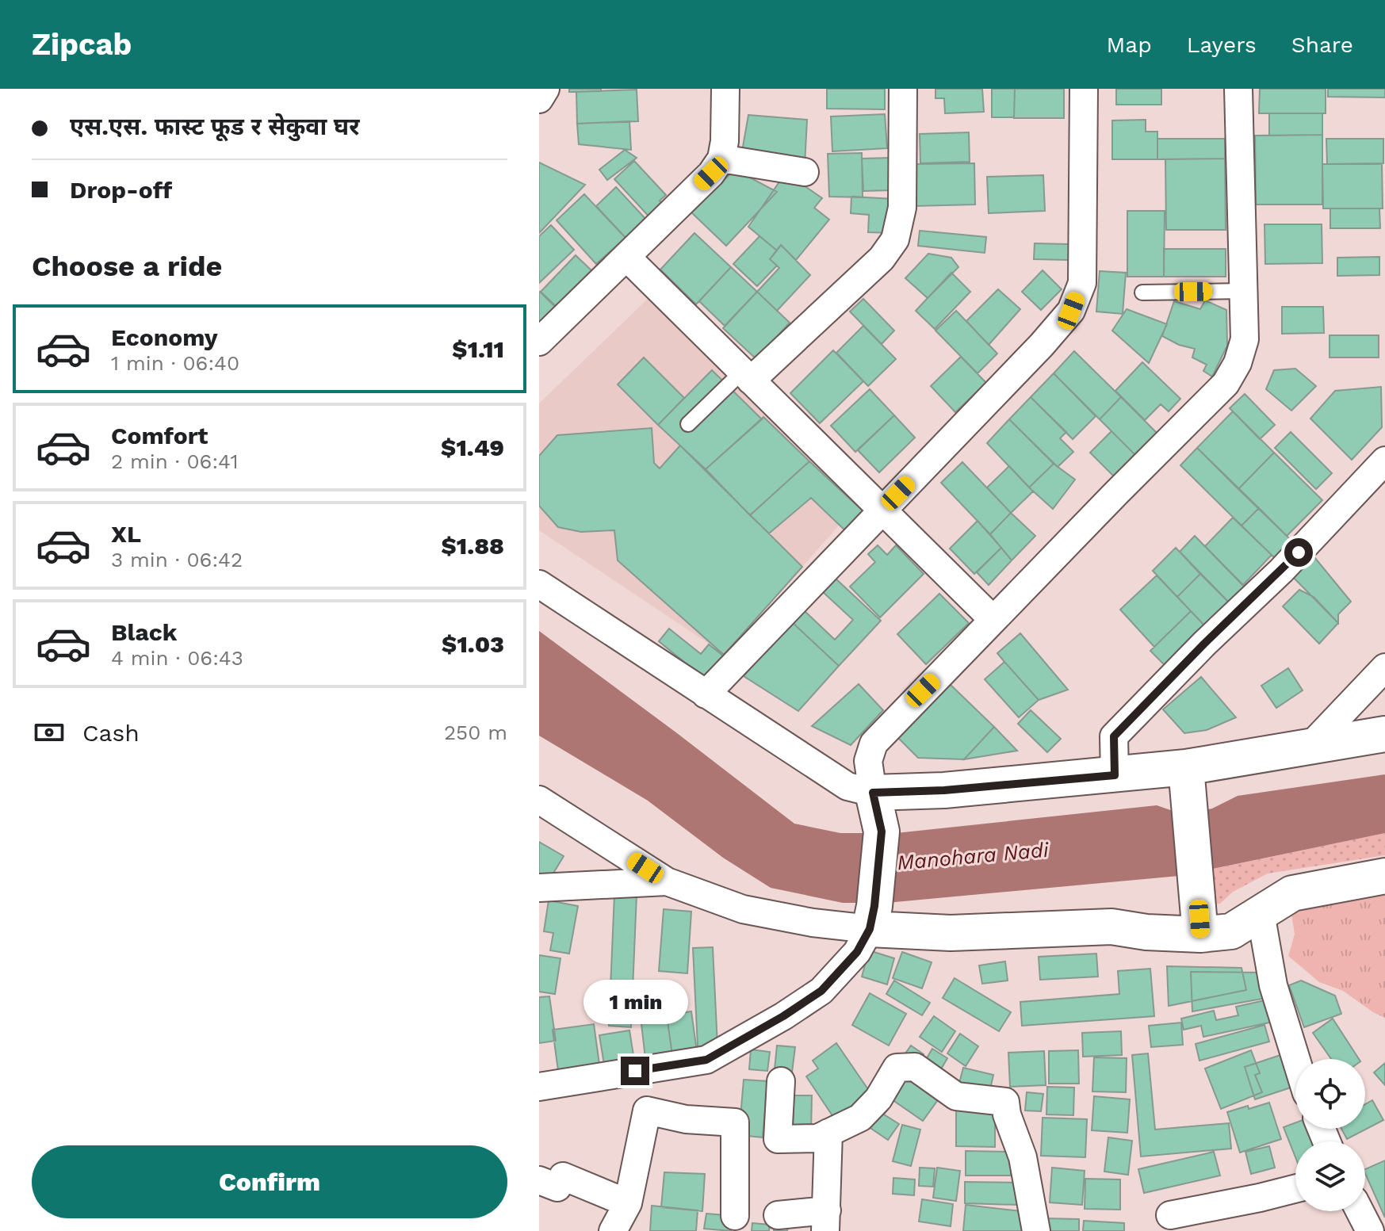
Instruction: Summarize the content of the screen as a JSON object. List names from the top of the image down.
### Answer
{
  "water": ["Manohara Nadi"],
  "page": {
    "header": "Zipcab",
    "nav": ["Map", "Layers", "Share"],
    "banner": ["एस.एस. फास्ट फूड र सेकुवा घर", "Drop-off"],
    "heading": "Choose a ride",
    "list": [
      {
        "name": "Economy",
        "note": "1 min · 06:40",
        "value": "$1.11"
      },
      {
        "name": "Comfort",
        "note": "2 min · 06:41",
        "value": "$1.49"
      },
      {
        "name": "XL",
        "note": "3 min · 06:42",
        "value": "$1.88"
      },
      {
        "name": "Black",
        "note": "4 min · 06:43",
        "value": "$1.03"
      }
    ],
    "pay": ["Cash", "250 m"],
    "bubble": "1 min",
    "buttons": "Confirm"
  }
}
